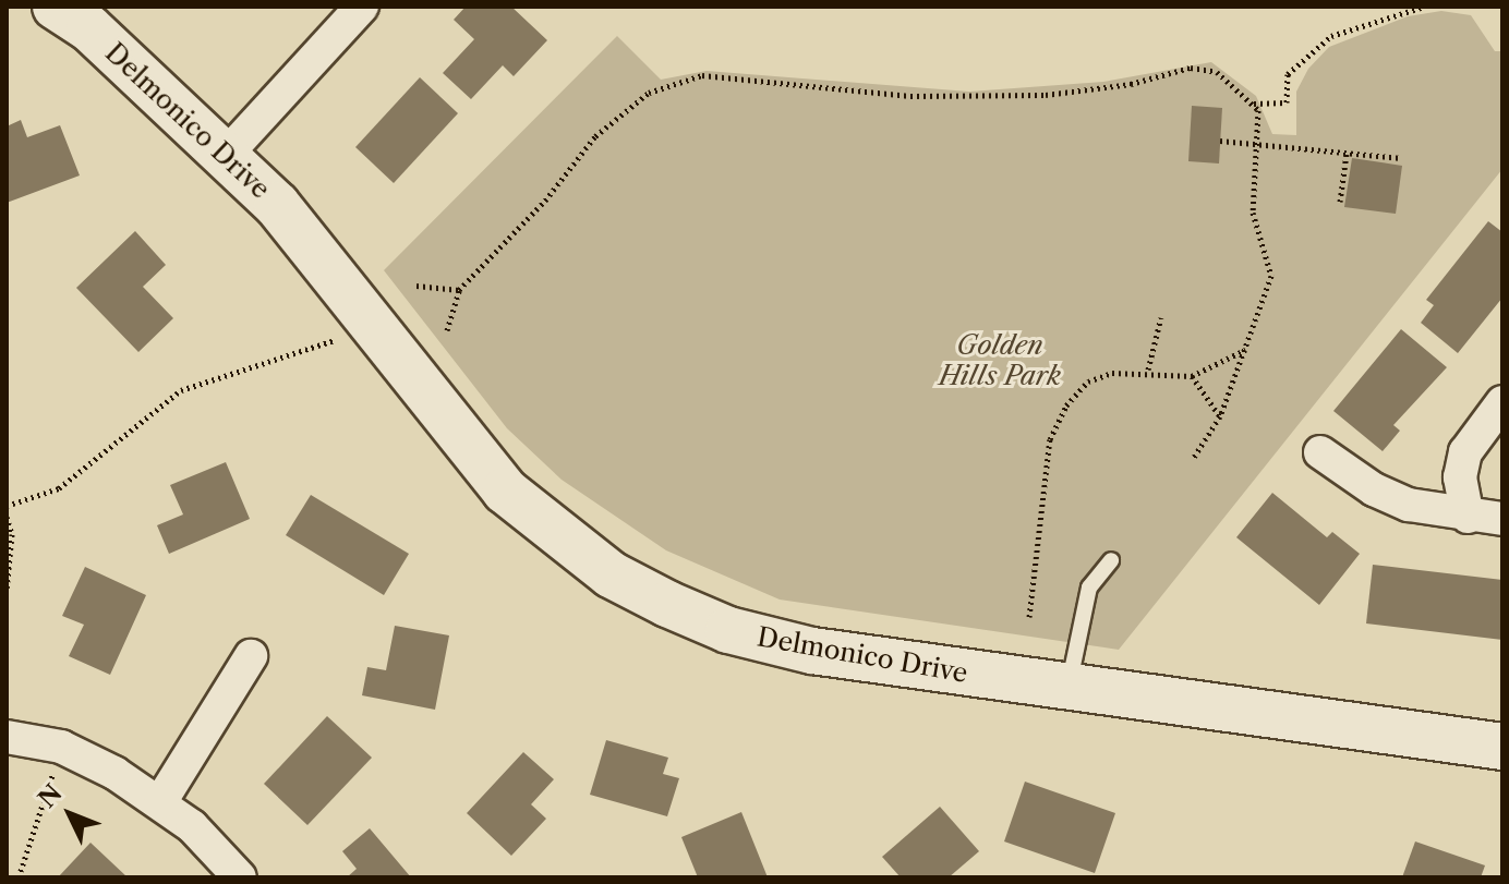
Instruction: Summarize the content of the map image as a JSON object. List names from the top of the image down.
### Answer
{
  "streets": {
    "street": ["Delmonico Drive"]
  },
  "parks": ["Golden Hills Park"],
  "north": "top left"
}
